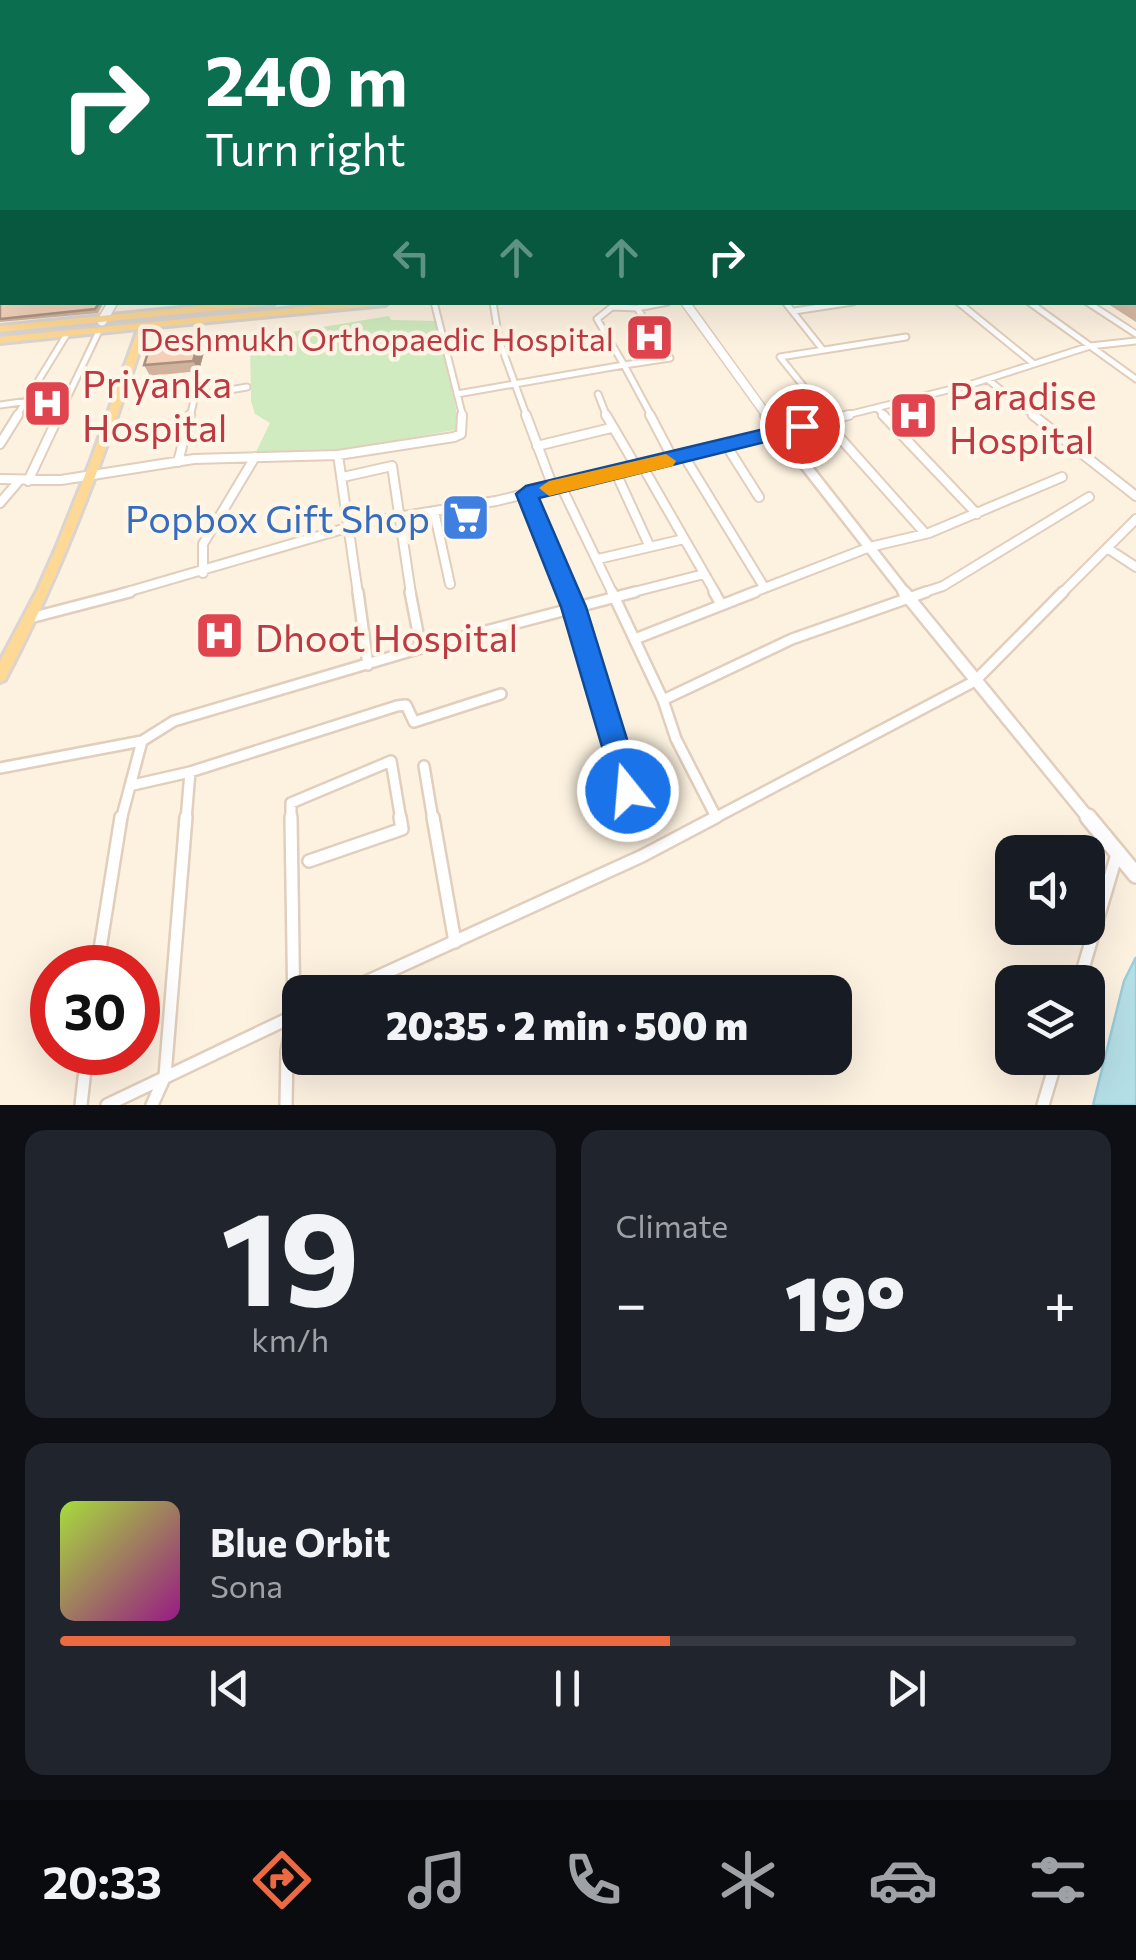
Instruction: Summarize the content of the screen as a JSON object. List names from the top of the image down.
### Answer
{
  "places": {
    "hospital": [
      "Deshmukh Orthopaedic Hospital",
      "Priyanka Hospital",
      "Paradise Hospital",
      "Dhoot Hospital"
    ],
    "supermarket": ["Popbox Gift Shop"]
  },
  "page": {
    "turn": ["240 m", "Turn right"],
    "limit": "30",
    "trip": "20:35 · 2 min · 500 m",
    "tile": [
      ["19", "km/h"],
      "Climate"
    ],
    "heat": ["−", "19°", "+"],
    "song": ["Blue Orbit", "Sona"],
    "tabs": "20:33"
  }
}
